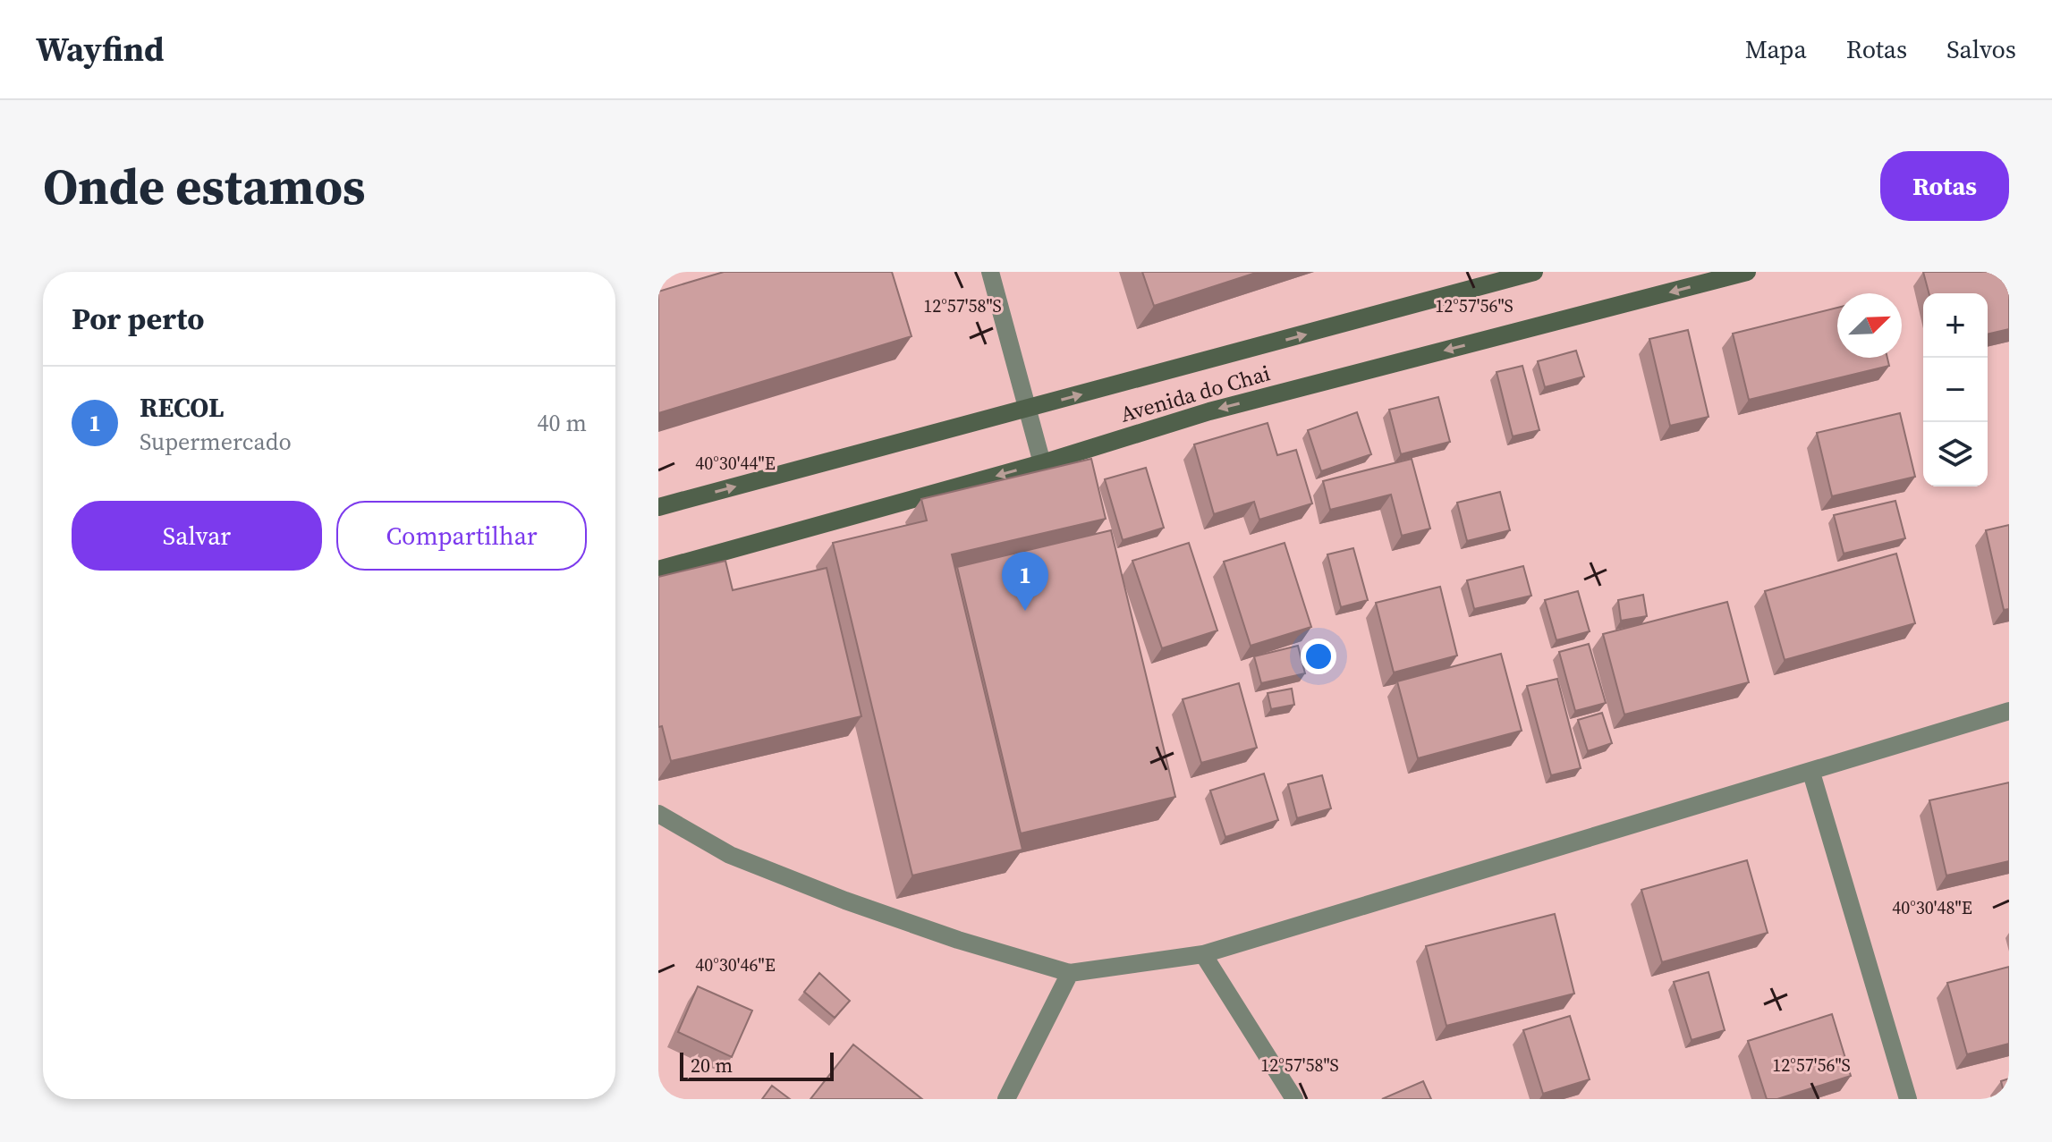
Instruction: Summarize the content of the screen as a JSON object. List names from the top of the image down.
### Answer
{
  "streets": {
    "main road": ["Avenida do Chai"]
  },
  "scale_bar": "20 m",
  "north": "top right",
  "page": {
    "header": "Wayfind",
    "nav": ["Mapa", "Rotas", "Salvos"],
    "buttons": [
      "Rotas",
      ["Salvar", "Compartilhar"]
    ],
    "title": "Onde estamos",
    "heading": "Por perto",
    "map_buttons": ["+", "−"],
    "list": [
      {
        "mark": "1",
        "name": "RECOL",
        "note": "Supermercado",
        "value": "40 m"
      }
    ],
    "pins": "1",
    "scale": "20 m"
  },
  "coordinates": [
    "12°57'58\"S",
    "12°57'56\"S",
    "40°30'44\"E",
    "40°30'48\"E",
    "40°30'46\"E"
  ]
}
